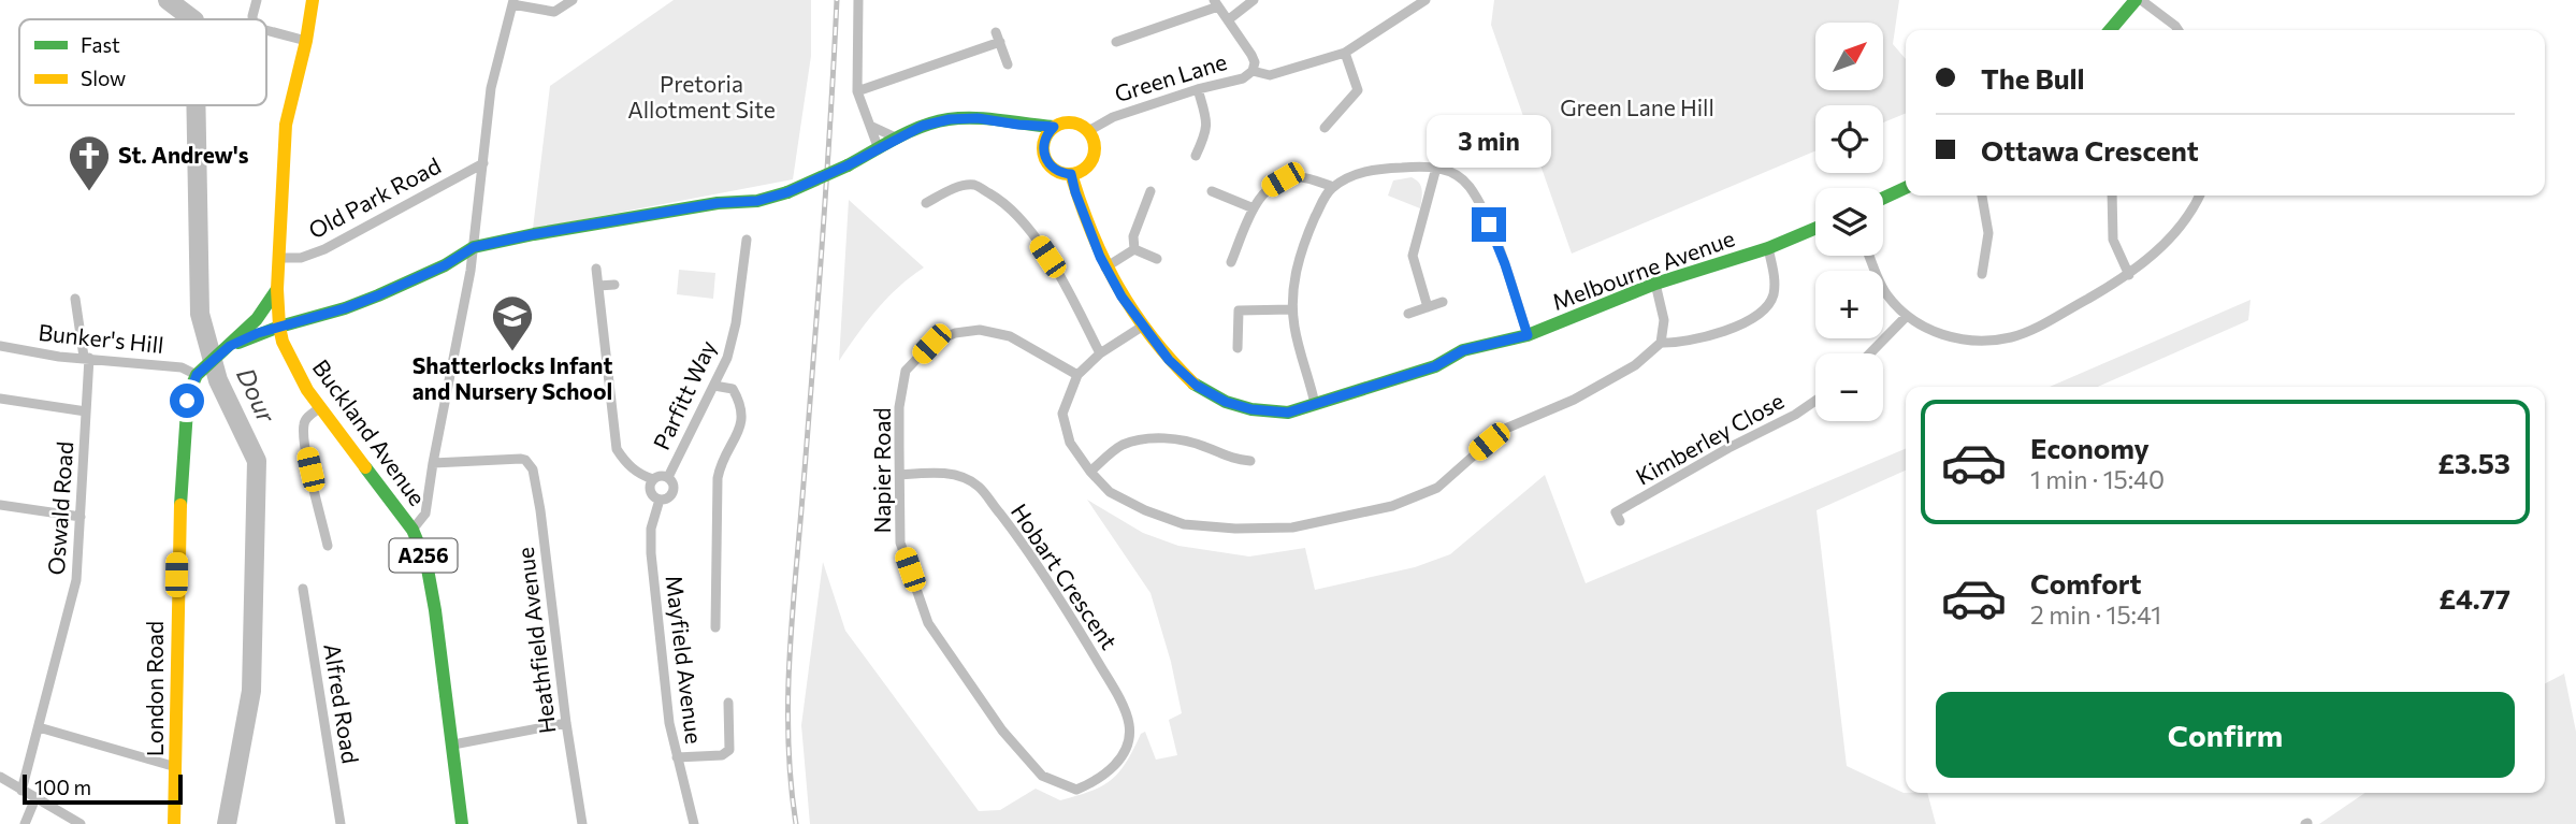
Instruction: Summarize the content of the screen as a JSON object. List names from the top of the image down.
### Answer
{
  "streets": {
    "street": [
      "Green Lane",
      "Old Park Road",
      "Melbourne Avenue",
      "Bunker's Hill",
      "Parfitt Way",
      "Buckland Avenue",
      "Kimberley Close",
      "Napier Road",
      "Oswald Road",
      "A256",
      "Hobart Crescent",
      "Heathfield Avenue",
      "Mayfield Avenue",
      "London Road",
      "Alfred Road"
    ]
  },
  "crossings": [
    ["Green Lane", "Melbourne Avenue"],
    ["Old Park Road", "A256"],
    ["Bunker's Hill", "Oswald Road"],
    ["Bunker's Hill", "London Road"],
    ["Parfitt Way", "Mayfield Avenue"],
    ["Buckland Avenue", "A256"],
    ["Napier Road", "Hobart Crescent"]
  ],
  "water": ["Dour"],
  "parks": ["Pretoria Allotment Site", "Green Lane Hill"],
  "places": {
    "church": ["St. Andrew's"],
    "school or university": ["Shatterlocks Infant and Nursery School"]
  },
  "legend": ["Fast", "Slow"],
  "scale_bar": "100 m",
  "north": "top right",
  "page": {
    "map_buttons": ["+", "−"],
    "banner": ["The Bull", "Ottawa Crescent"],
    "bubble": "3 min",
    "list": [
      {
        "name": "Economy",
        "note": "1 min · 15:40",
        "value": "£3.53"
      },
      {
        "name": "Comfort",
        "note": "2 min · 15:41",
        "value": "£4.77"
      }
    ],
    "buttons": "Confirm",
    "scale": "100 m"
  }
}
